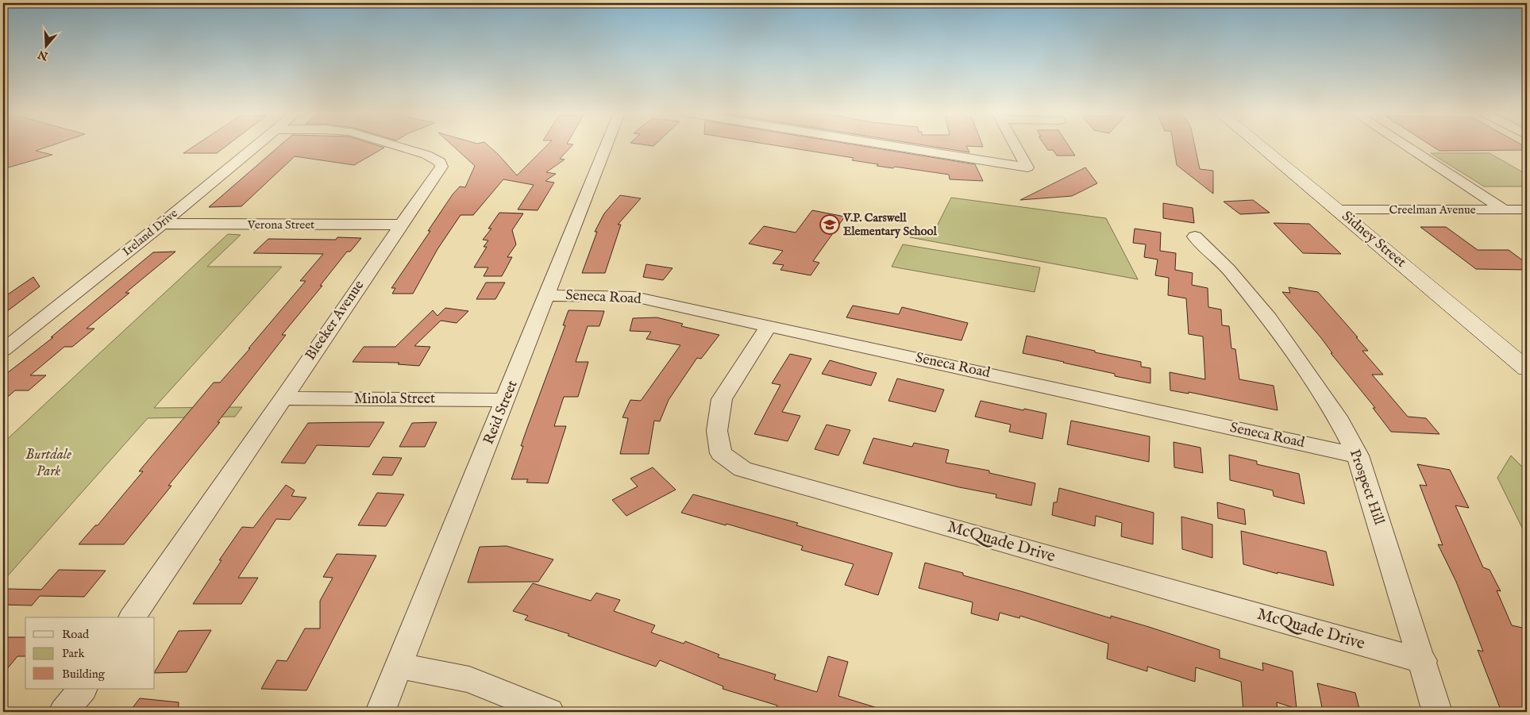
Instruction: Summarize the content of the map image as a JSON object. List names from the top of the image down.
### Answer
{
  "streets": {
    "main road": ["Sidney Street"],
    "street": [
      "Creelman Avenue",
      "Verona Street",
      "Ireland Drive",
      "Seneca Road",
      "Bleeker Avenue",
      "Minola Street",
      "Reid Street",
      "Prospect Hill",
      "McQuade Drive"
    ]
  },
  "crossings": [
    ["Creelman Avenue", "Sidney Street"],
    ["Verona Street", "Ireland Drive"],
    ["Verona Street", "Bleeker Avenue"],
    ["Seneca Road", "Reid Street"],
    ["Seneca Road", "Prospect Hill"],
    ["Seneca Road", "McQuade Drive"],
    ["Bleeker Avenue", "Minola Street"],
    ["Minola Street", "Reid Street"],
    ["Prospect Hill", "McQuade Drive"]
  ],
  "parks": ["Burtdale Park"],
  "places": {
    "school or university": ["V.P. Carswell Elementary School"]
  },
  "legend": ["Road", "Park", "Building"],
  "north": "bottom"
}
